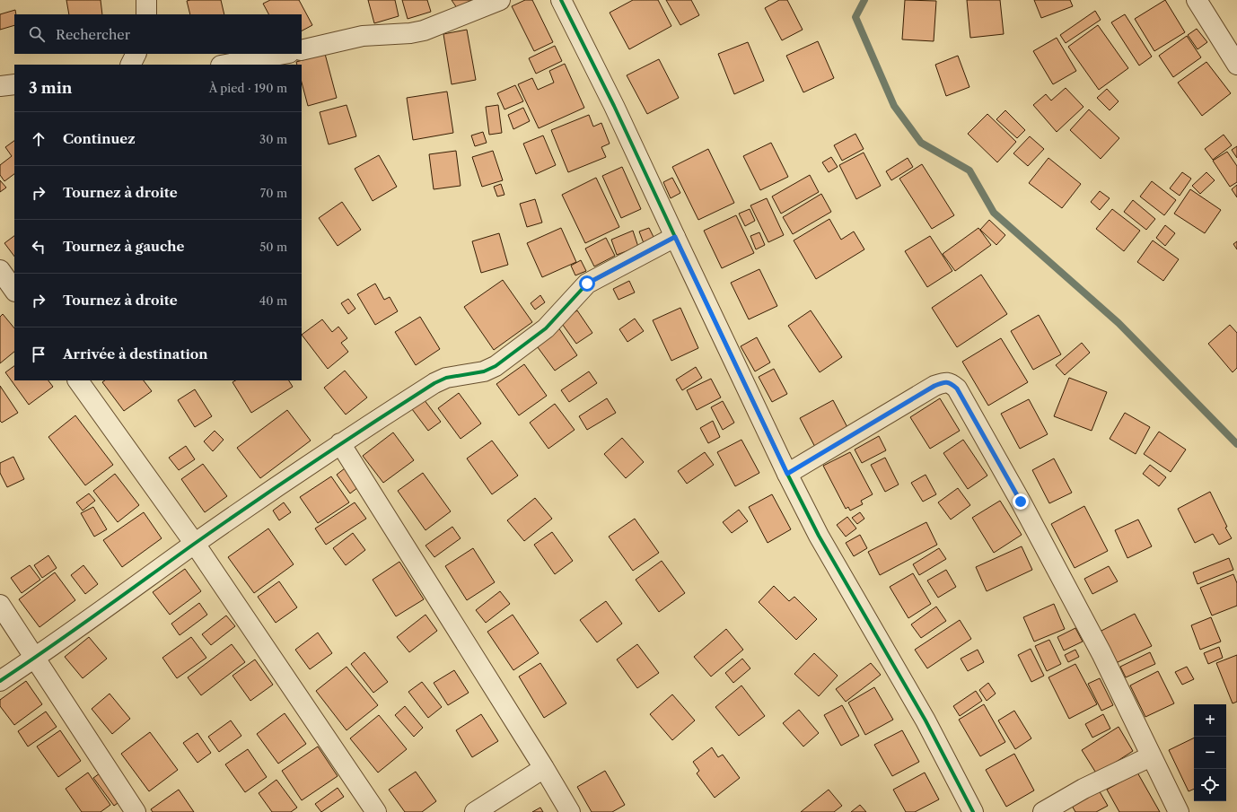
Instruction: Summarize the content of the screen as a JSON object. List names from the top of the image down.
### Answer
{
  "page": {
    "search": "Rechercher",
    "heading": ["3 min", "À pied · 190 m"],
    "list": [
      ["Continuez", "30 m"],
      ["Tournez à droite", "70 m"],
      ["Tournez à gauche", "50 m"],
      ["Tournez à droite", "40 m"],
      "Arrivée à destination"
    ],
    "map_buttons": ["+", "−"]
  }
}
